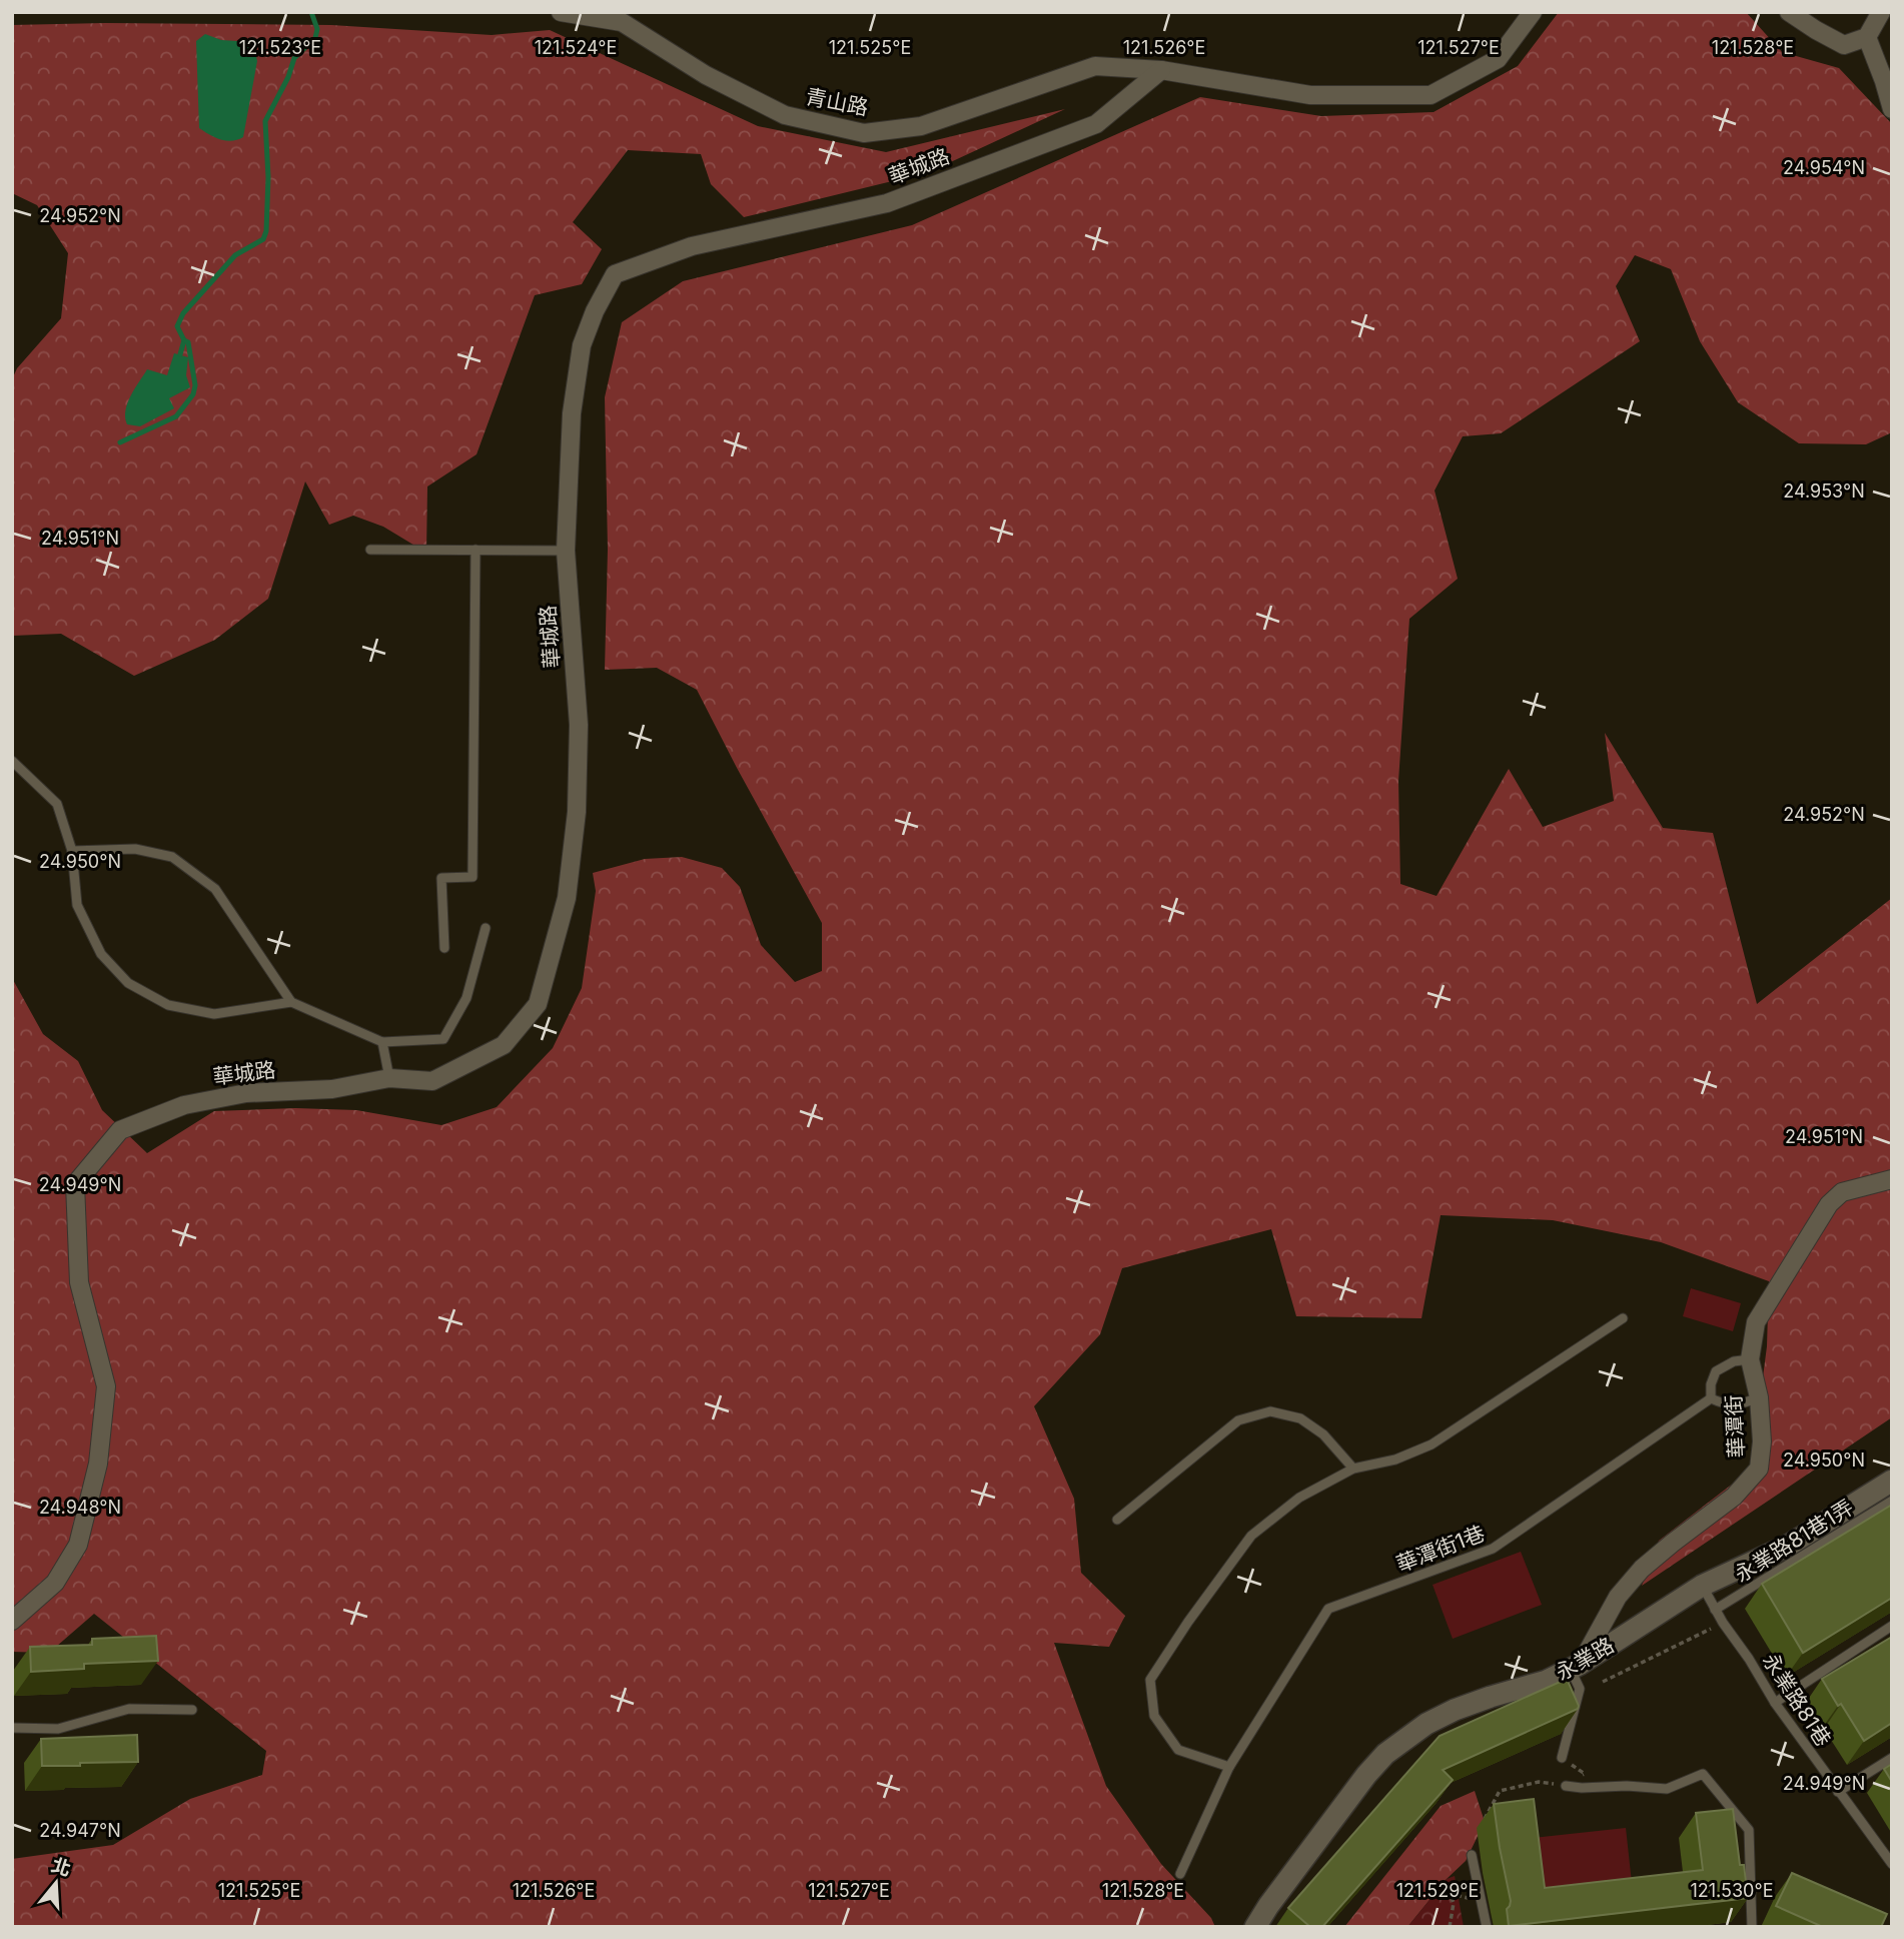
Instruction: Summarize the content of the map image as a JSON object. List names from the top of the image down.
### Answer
{
  "streets": {
    "street": [
      "青山路",
      "華城路",
      "華潭街",
      "永業路"
    ],
    "lane": ["永業路81巷1弄", "華潭街1巷", "永業路81巷"]
  },
  "crossings": [
    ["青山路", "華城路"],
    ["華潭街", "華潭街1巷"],
    ["華潭街", "永業路"],
    ["永業路81巷1弄", "永業路81巷"],
    ["永業路", "永業路81巷"]
  ],
  "north": "top",
  "coordinates": [
    "121.523°E",
    "121.524°E",
    "121.525°E",
    "121.526°E",
    "121.527°E",
    "121.528°E",
    "24.954°N",
    "24.952°N",
    "24.953°N",
    "24.951°N",
    "24.950°N",
    "24.949°N",
    "24.948°N",
    "24.947°N",
    "121.529°E",
    "121.530°E"
  ]
}
